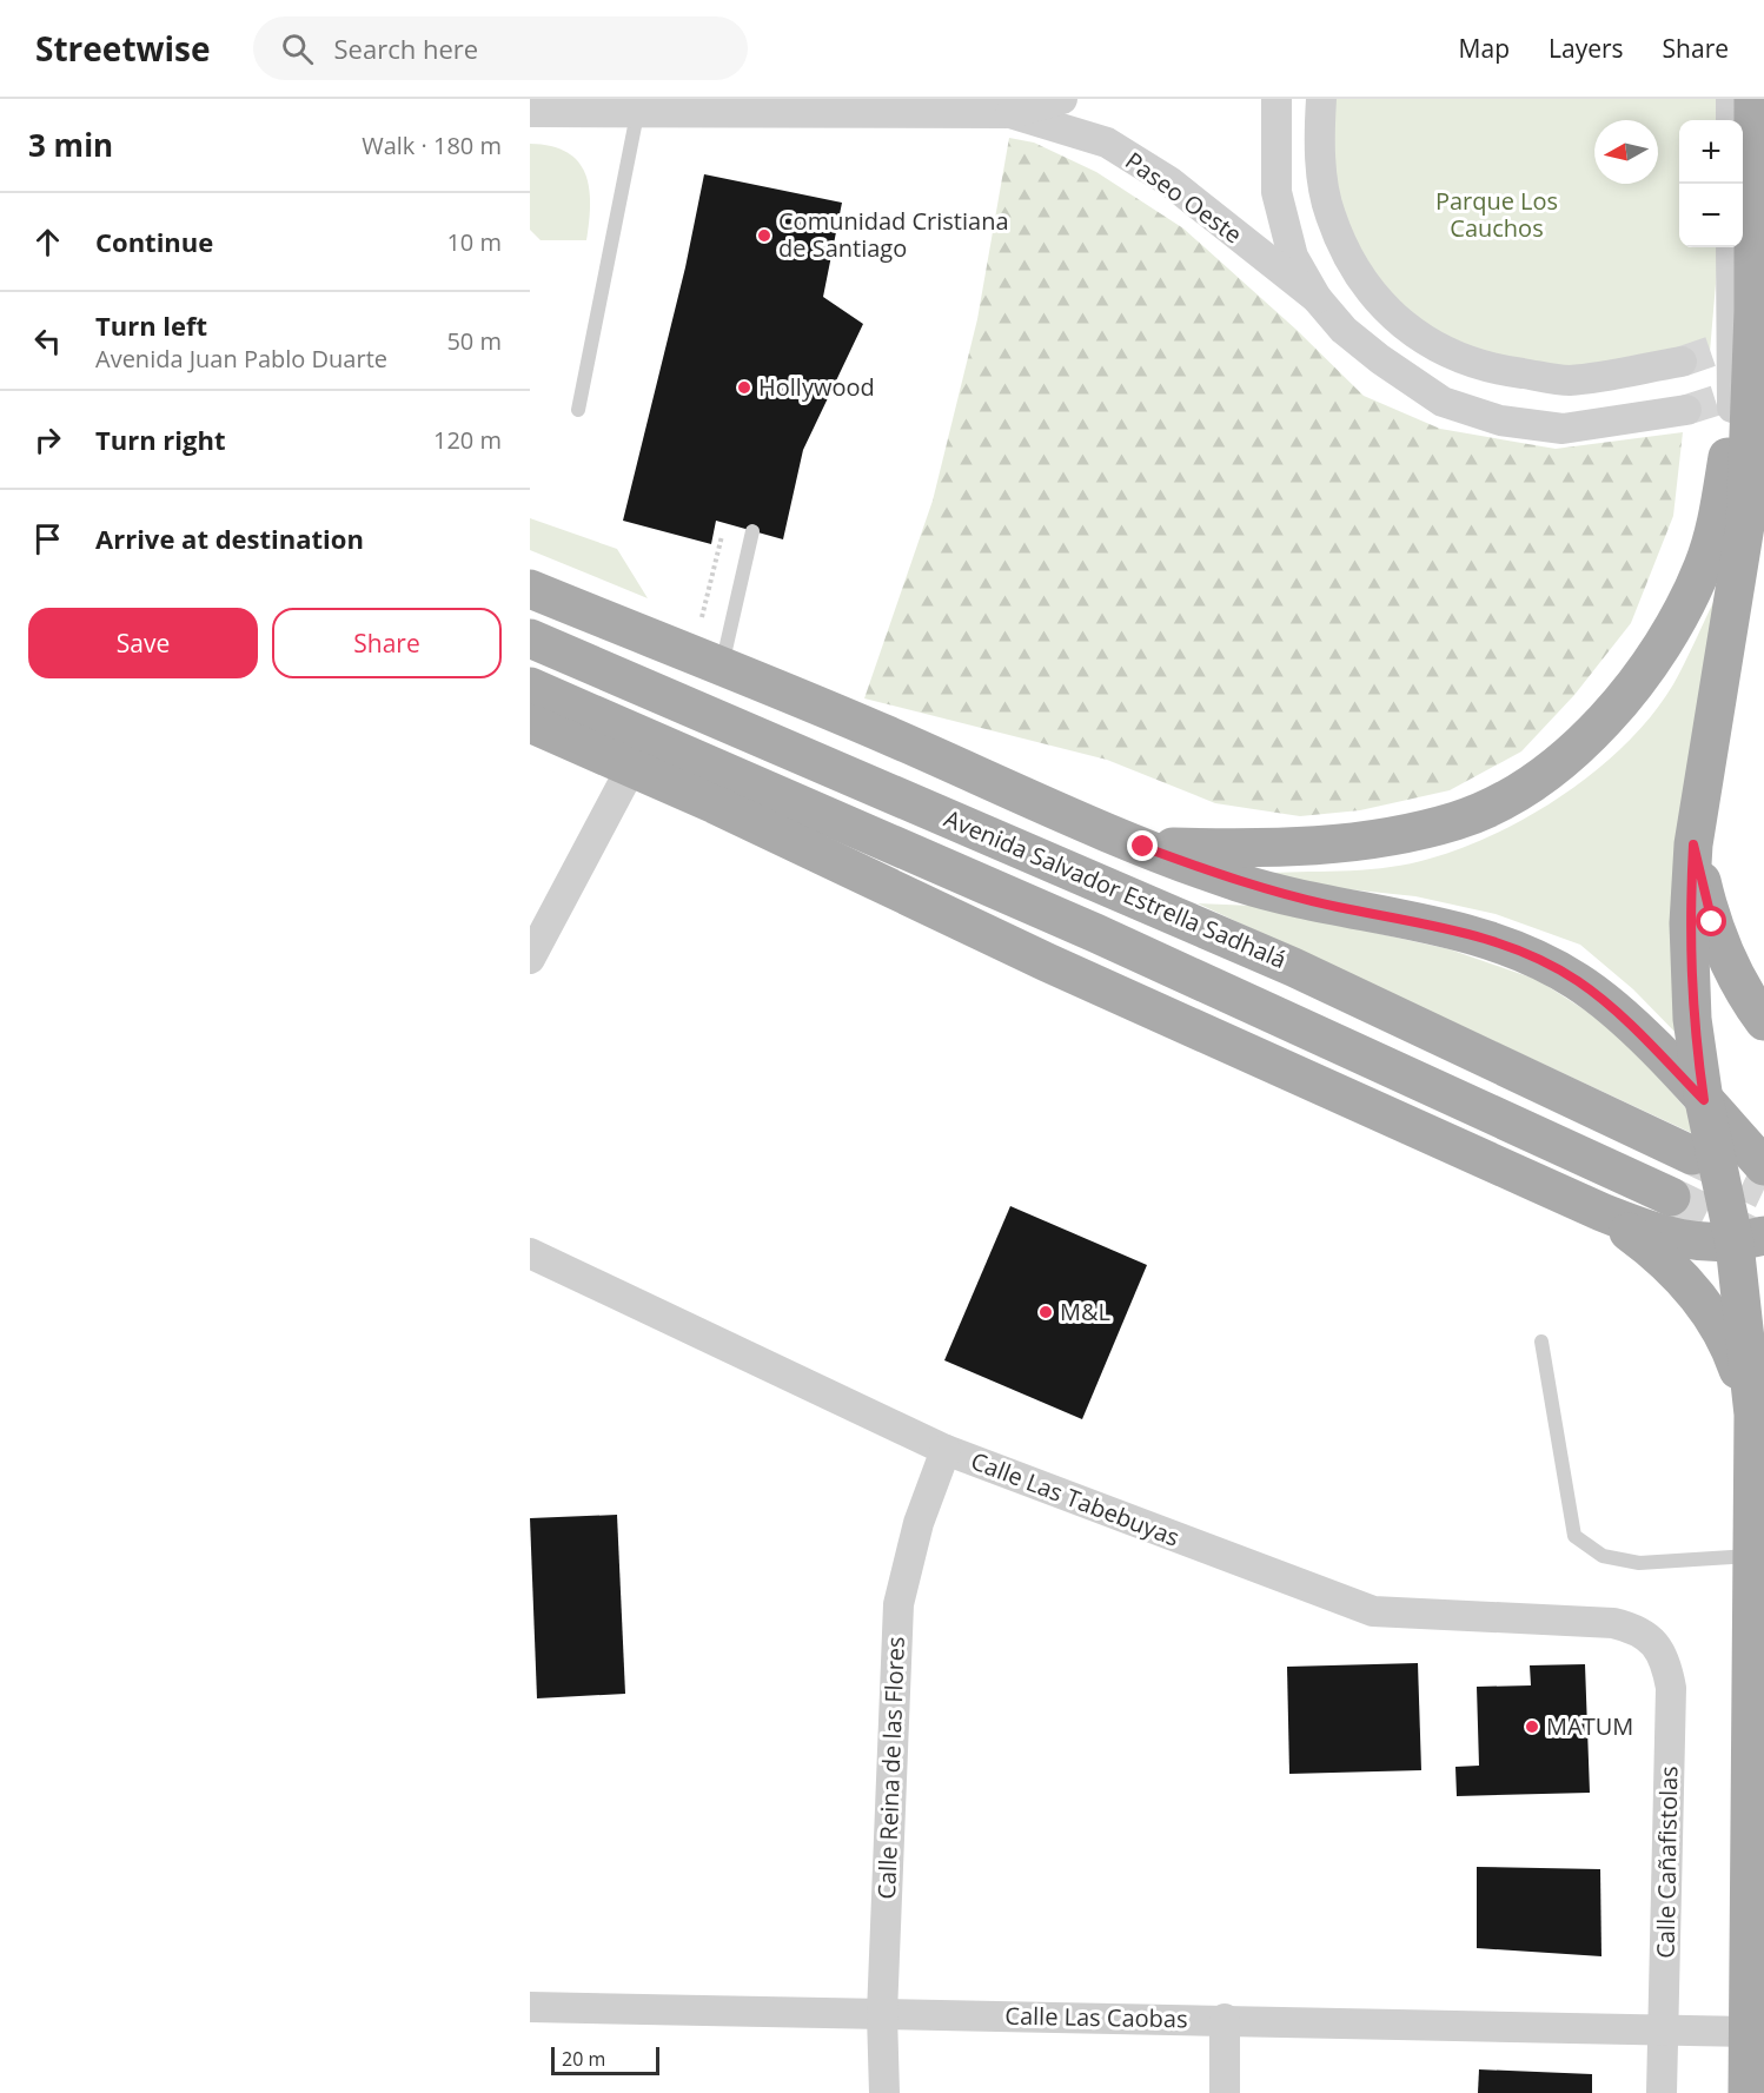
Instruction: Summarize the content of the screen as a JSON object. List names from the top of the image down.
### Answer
{
  "streets": {
    "main road": ["Avenida Salvador Estrella Sadhalá"],
    "street": [
      "Paseo Oeste",
      "Calle Las Tabebuyas",
      "Calle Reina de las Flores",
      "Calle Cañafistolas",
      "Calle Las Caobas"
    ]
  },
  "crossings": [
    ["Calle Las Tabebuyas", "Calle Reina de las Flores"],
    ["Calle Las Tabebuyas", "Calle Cañafistolas"],
    ["Calle Reina de las Flores", "Calle Las Caobas"],
    ["Calle Cañafistolas", "Calle Las Caobas"]
  ],
  "parks": ["Parque Los Cauchos"],
  "places": [
    "Comunidad Cristiana de Santiago",
    "Hollywood",
    "M&L",
    "MATUM"
  ],
  "scale_bar": "20 m",
  "north": "left",
  "page": {
    "header": "Streetwise",
    "search": "Search here",
    "nav": ["Map", "Layers", "Share"],
    "heading": ["3 min", "Walk · 180 m"],
    "map_buttons": ["+", "−"],
    "list": [
      ["Continue", "10 m"],
      ["Turn left", "Avenida Juan Pablo Duarte", "50 m"],
      ["Turn right", "120 m"],
      "Arrive at destination"
    ],
    "buttons": ["Save", "Share"],
    "scale": "20 m"
  }
}
